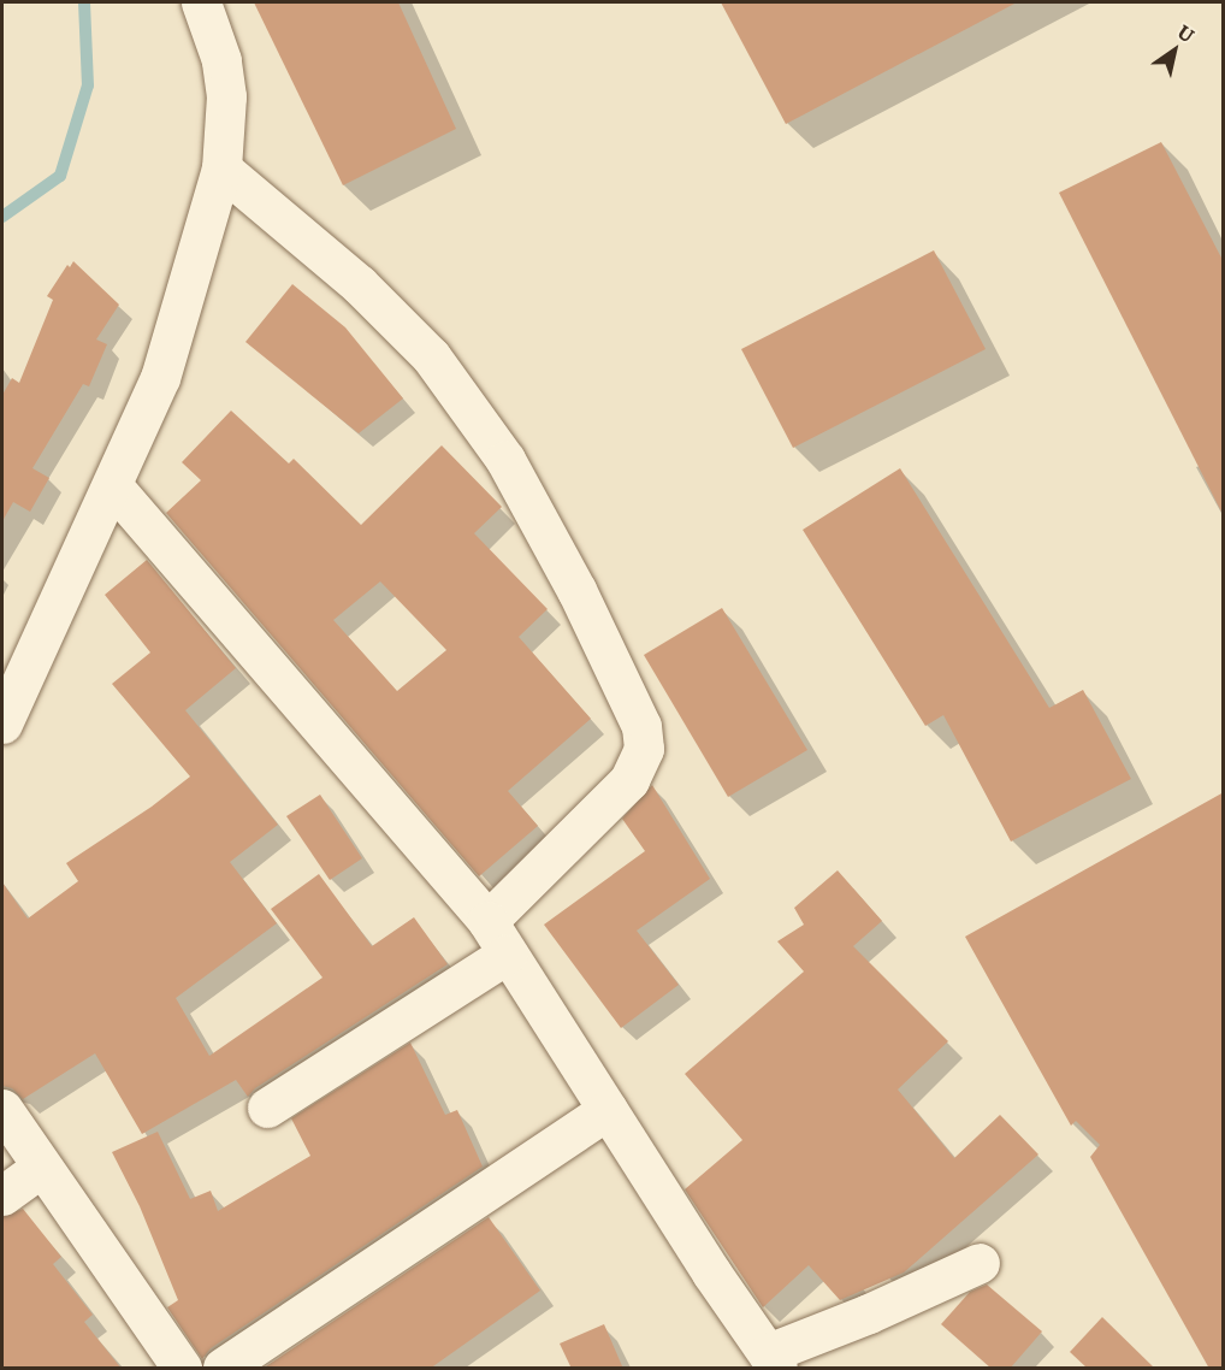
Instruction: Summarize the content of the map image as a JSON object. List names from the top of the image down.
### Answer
{
  "north": "top right"
}
